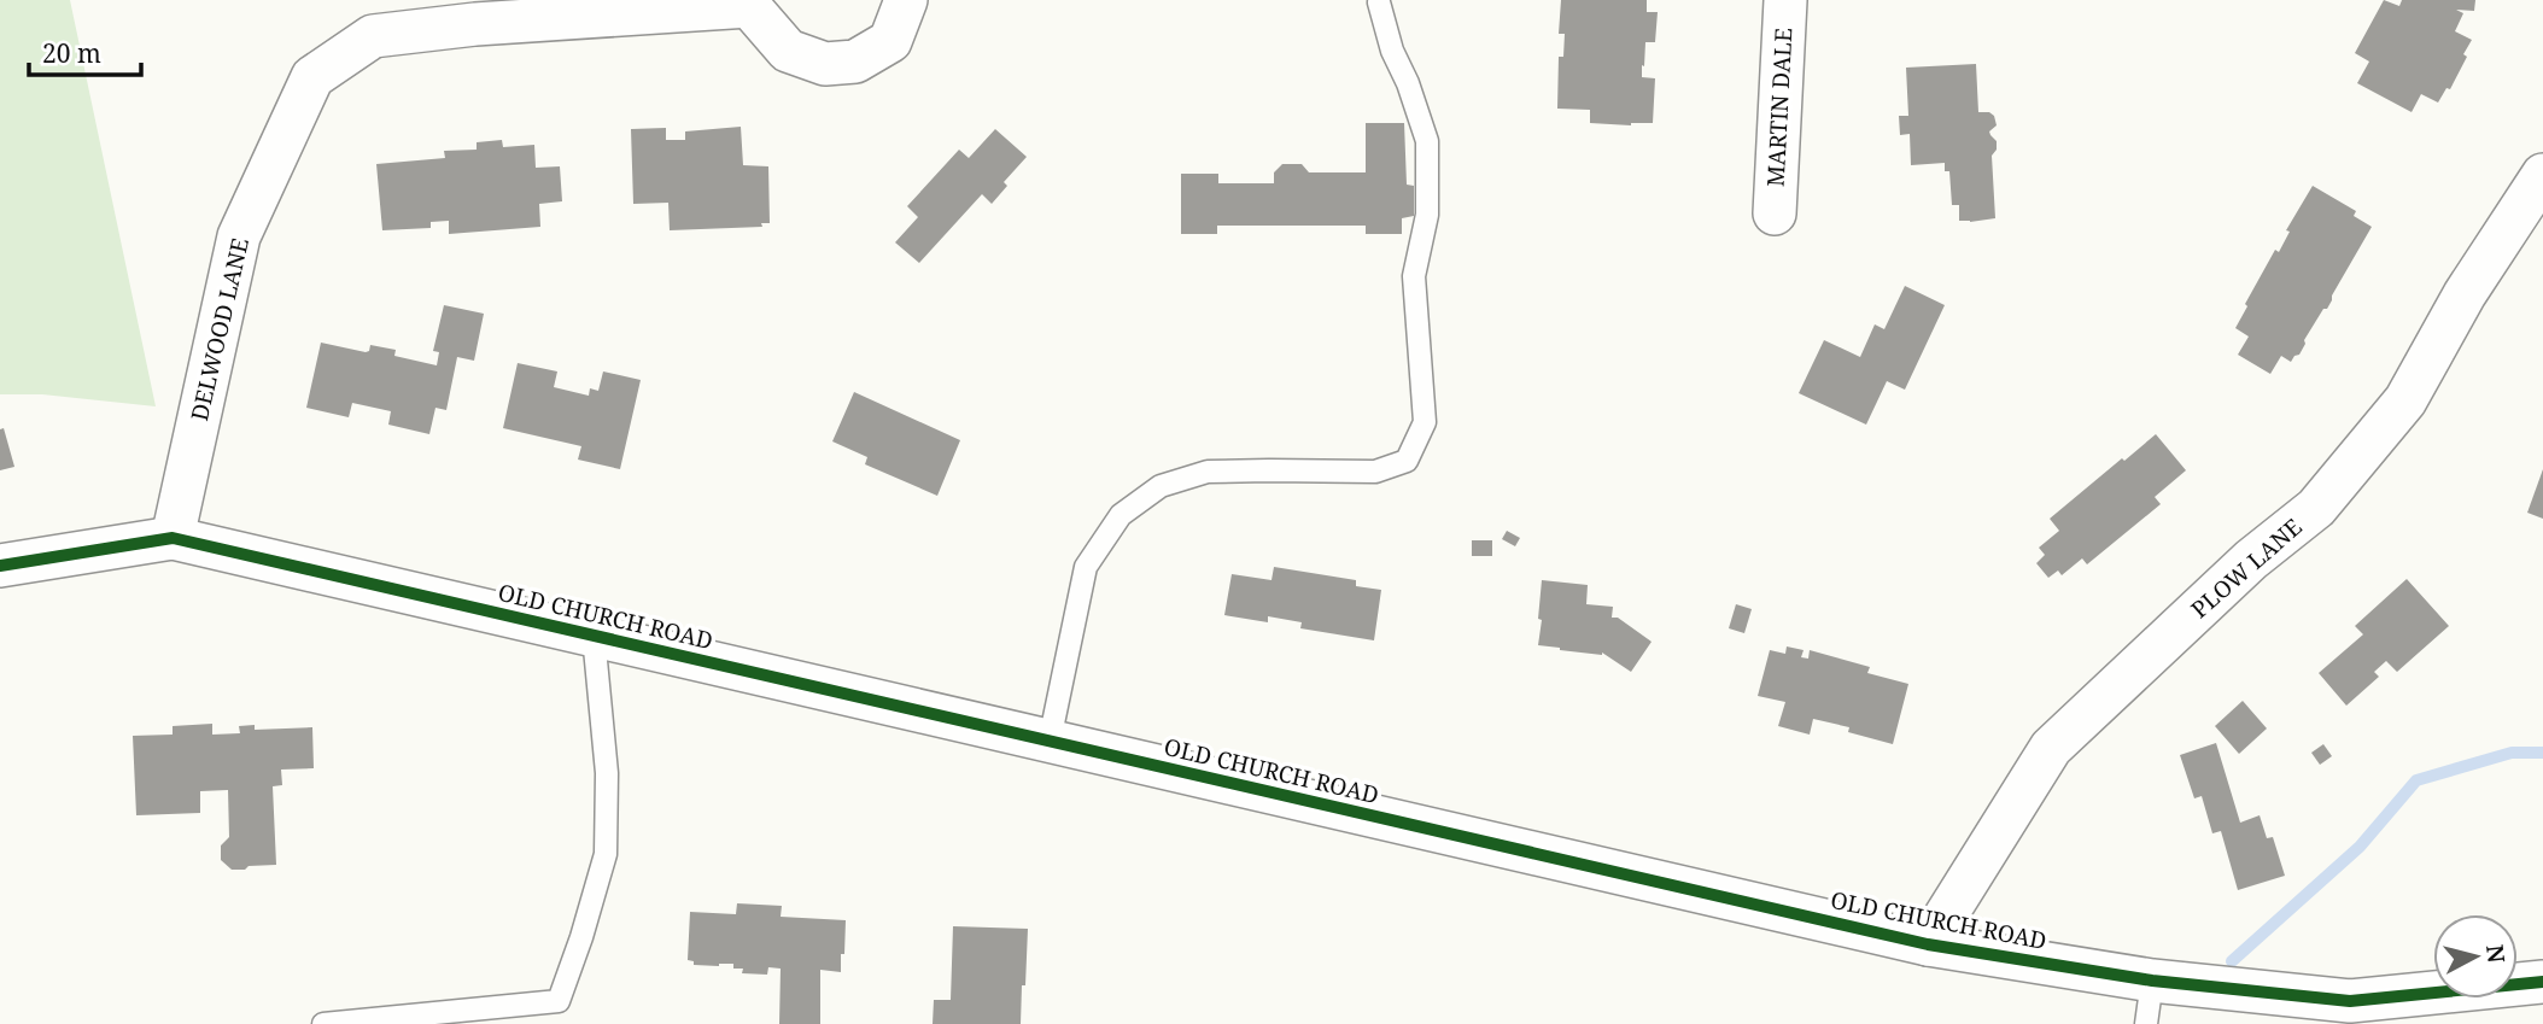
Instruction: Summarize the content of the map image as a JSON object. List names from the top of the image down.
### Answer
{
  "streets": {
    "street": [
      "MARTIN DALE",
      "DELWOOD LANE",
      "PLOW LANE",
      "OLD CHURCH ROAD"
    ]
  },
  "crossings": [
    ["DELWOOD LANE", "OLD CHURCH ROAD"],
    ["PLOW LANE", "OLD CHURCH ROAD"]
  ],
  "scale_bar": "20 m",
  "north": "right"
}
